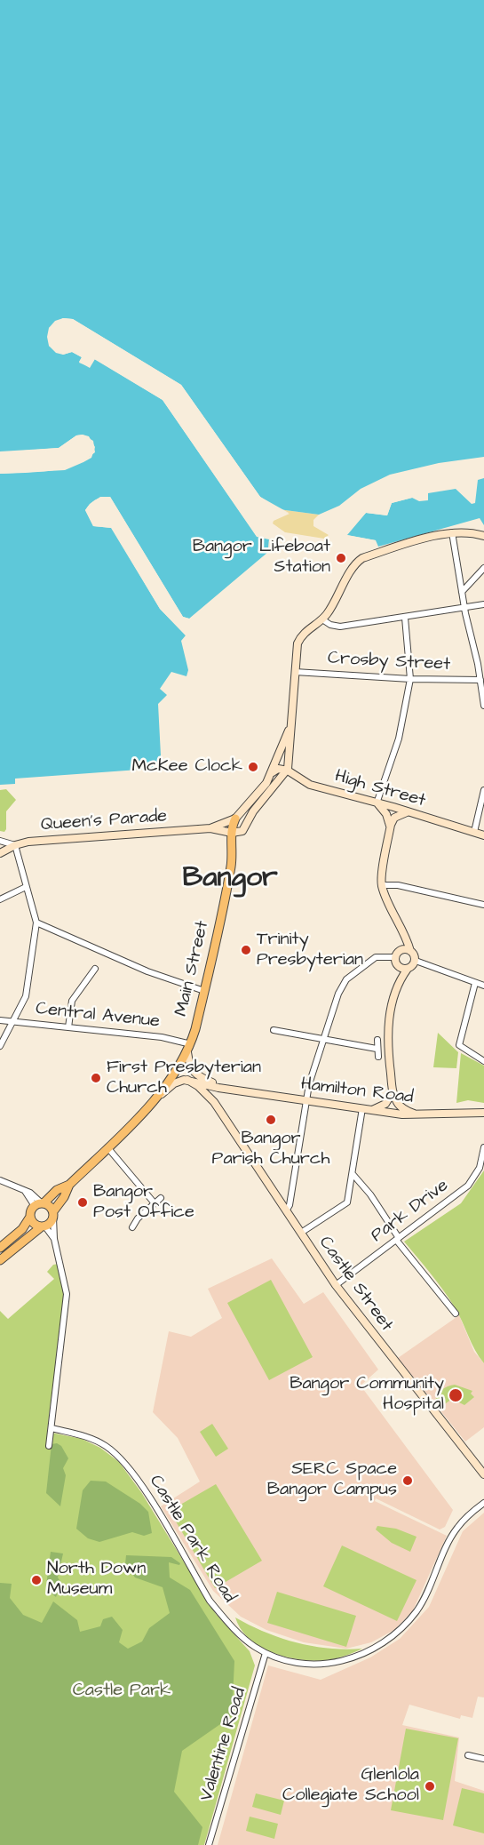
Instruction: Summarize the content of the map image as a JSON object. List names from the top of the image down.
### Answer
{
  "streets": {
    "main road": ["Main Street"],
    "street": [
      "Crosby Street",
      "High Street",
      "Queen's Parade",
      "Central Avenue",
      "Hamilton Road",
      "Park Drive",
      "Castle Street",
      "Castle Park Road",
      "Valentine Road"
    ]
  },
  "crossings": [
    ["Main Street", "Central Avenue"],
    ["Main Street", "Hamilton Road"],
    ["Main Street", "Castle Street"],
    ["Central Avenue", "Hamilton Road"],
    ["Hamilton Road", "Castle Street"],
    ["Park Drive", "Castle Street"],
    ["Castle Park Road", "Valentine Road"]
  ],
  "districts": ["Bangor"],
  "parks": ["Castle Park"],
  "places": [
    "Bangor Lifeboat Station",
    "McKee Clock",
    "Trinity Presbyterian",
    "First Presbyterian Church",
    "Bangor Parish Church",
    "Bangor Post Office",
    "Bangor Community Hospital",
    "SERC Space Bangor Campus",
    "North Down Museum",
    "Glenlola Collegiate School"
  ]
}
